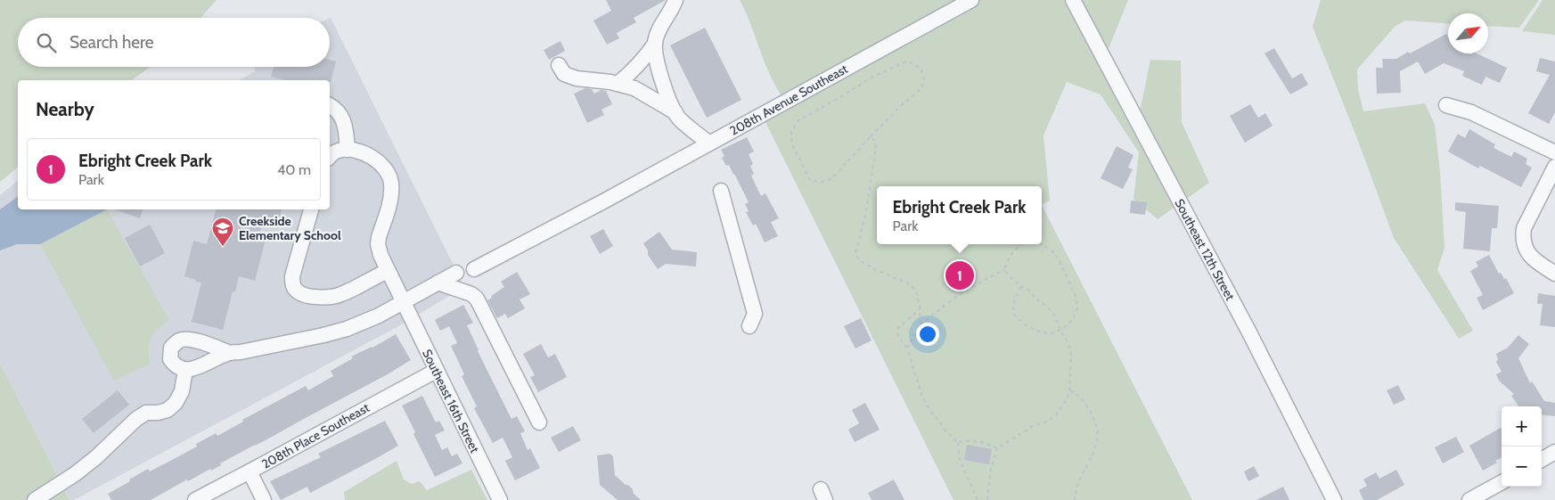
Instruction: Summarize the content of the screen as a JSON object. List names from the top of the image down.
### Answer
{
  "streets": {
    "street": [
      "208th Avenue Southeast",
      "Southeast 12th Street",
      "Southeast 16th Street",
      "208th Place Southeast"
    ]
  },
  "crossings": [
    ["Southeast 16th Street", "208th Place Southeast"]
  ],
  "places": {
    "school or university": ["Creekside Elementary School"]
  },
  "north": "top right",
  "page": {
    "search": "Search here",
    "heading": "Nearby",
    "list": [
      {
        "mark": "1",
        "name": "Ebright Creek Park",
        "note": "Park",
        "value": "40 m"
      }
    ],
    "popup": ["Ebright Creek Park", "Park"],
    "pins": "1",
    "map_buttons": ["+", "−"]
  }
}
